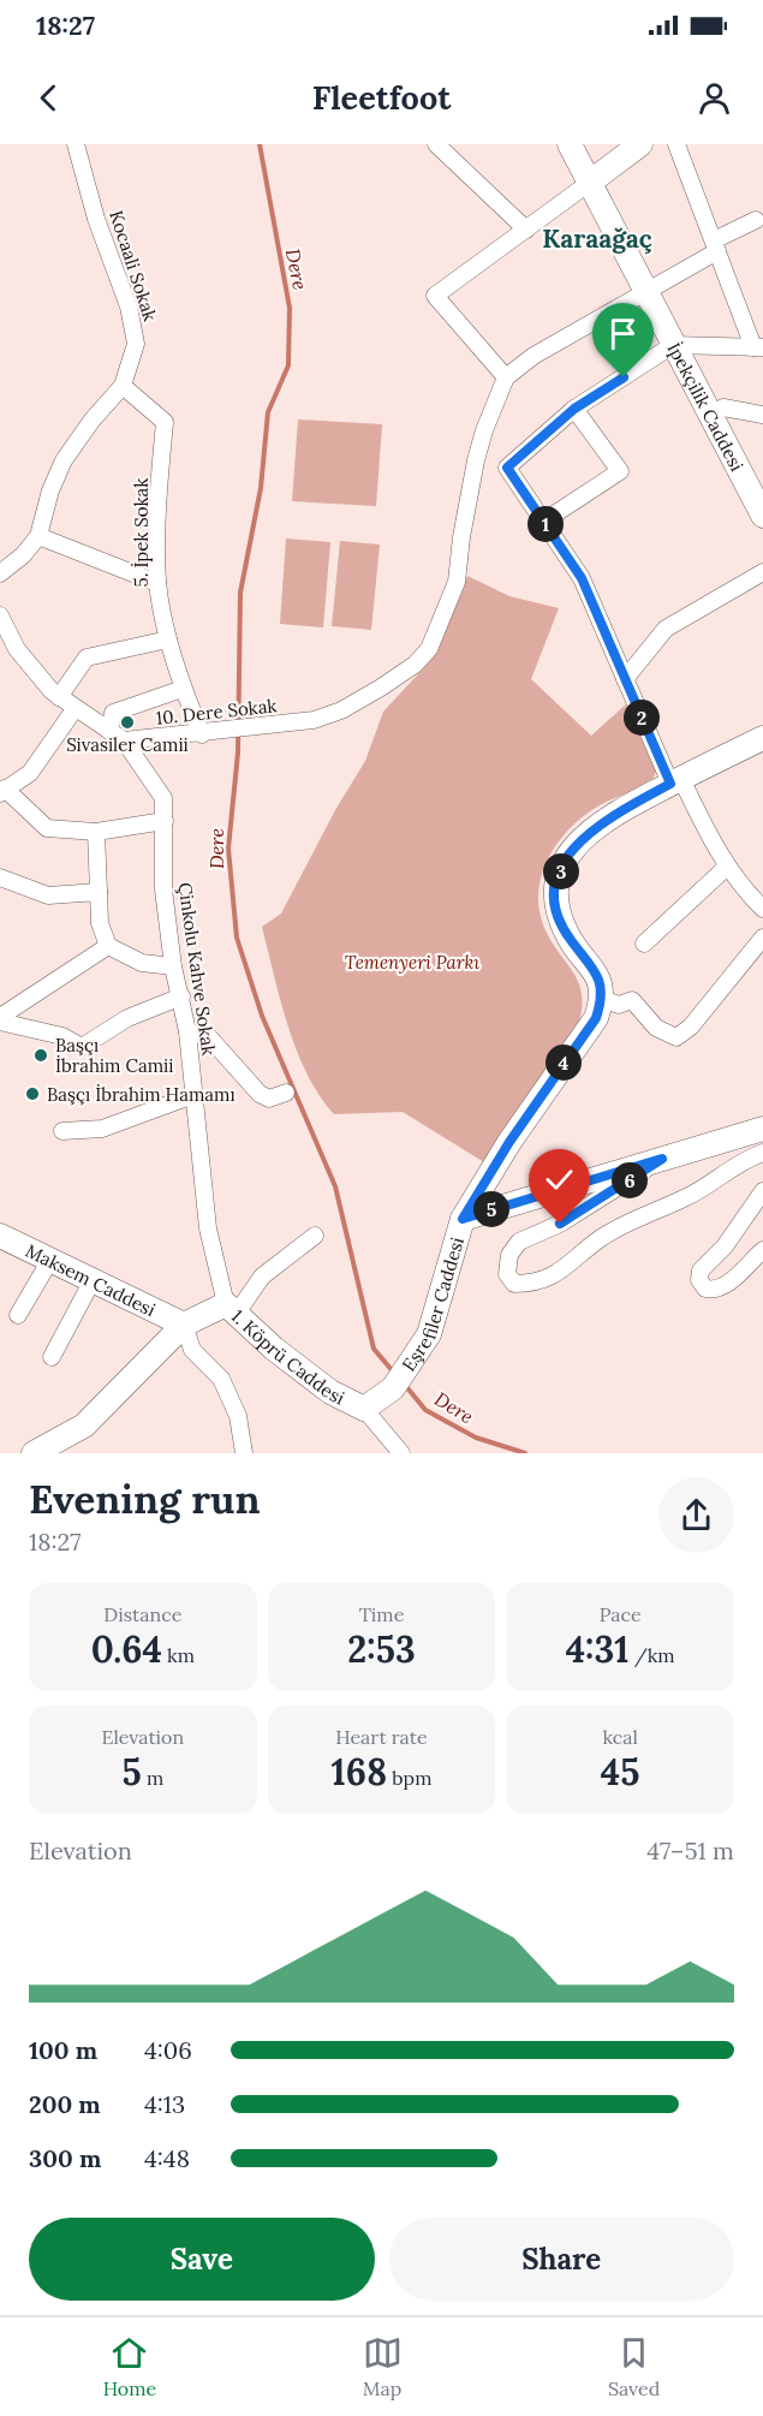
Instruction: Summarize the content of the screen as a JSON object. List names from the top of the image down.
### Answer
{
  "streets": {
    "main road": [
      "İpekçilik Caddesi",
      "Maksem Caddesi",
      "Eşrefiler Caddesi",
      "1. Köprü Caddesi"
    ],
    "street": [
      "Kocaali Sokak",
      "5. İpek Sokak",
      "10. Dere Sokak",
      "Çinkolu Kahve Sokak"
    ]
  },
  "crossings": [
    ["Kocaali Sokak", "5. İpek Sokak"],
    ["5. İpek Sokak", "10. Dere Sokak"],
    ["10. Dere Sokak", "Çinkolu Kahve Sokak"],
    ["Çinkolu Kahve Sokak", "1. Köprü Caddesi"],
    ["Maksem Caddesi", "1. Köprü Caddesi"],
    ["Eşrefiler Caddesi", "1. Köprü Caddesi"]
  ],
  "districts": ["Karaağaç"],
  "water": ["Dere"],
  "parks": ["Temenyeri Parkı"],
  "places": ["Sivasiler Camii", "Başçı İbrahim Camii", "Başçı İbrahim Hamamı"],
  "page": {
    "status": "18:27",
    "header": "Fleetfoot",
    "pins": [
      "1",
      "2",
      "3",
      "4",
      "6",
      "5"
    ],
    "heading": ["Evening run", "18:27"],
    "stats": [
      ["Distance", "0.64 km"],
      ["Time", "2:53"],
      ["Pace", "4:31 /km"],
      ["Elevation", "5 m"],
      ["Heart rate", "168 bpm"],
      ["kcal", "45"]
    ],
    "chart": ["Elevation", "47–51 m"],
    "list": [
      {
        "name": "100 m",
        "note": "4:06"
      },
      {
        "name": "200 m",
        "note": "4:13"
      },
      {
        "name": "300 m",
        "note": "4:48"
      }
    ],
    "buttons": ["Save", "Share"],
    "tabs": ["Home", "Map", "Saved"]
  }
}
